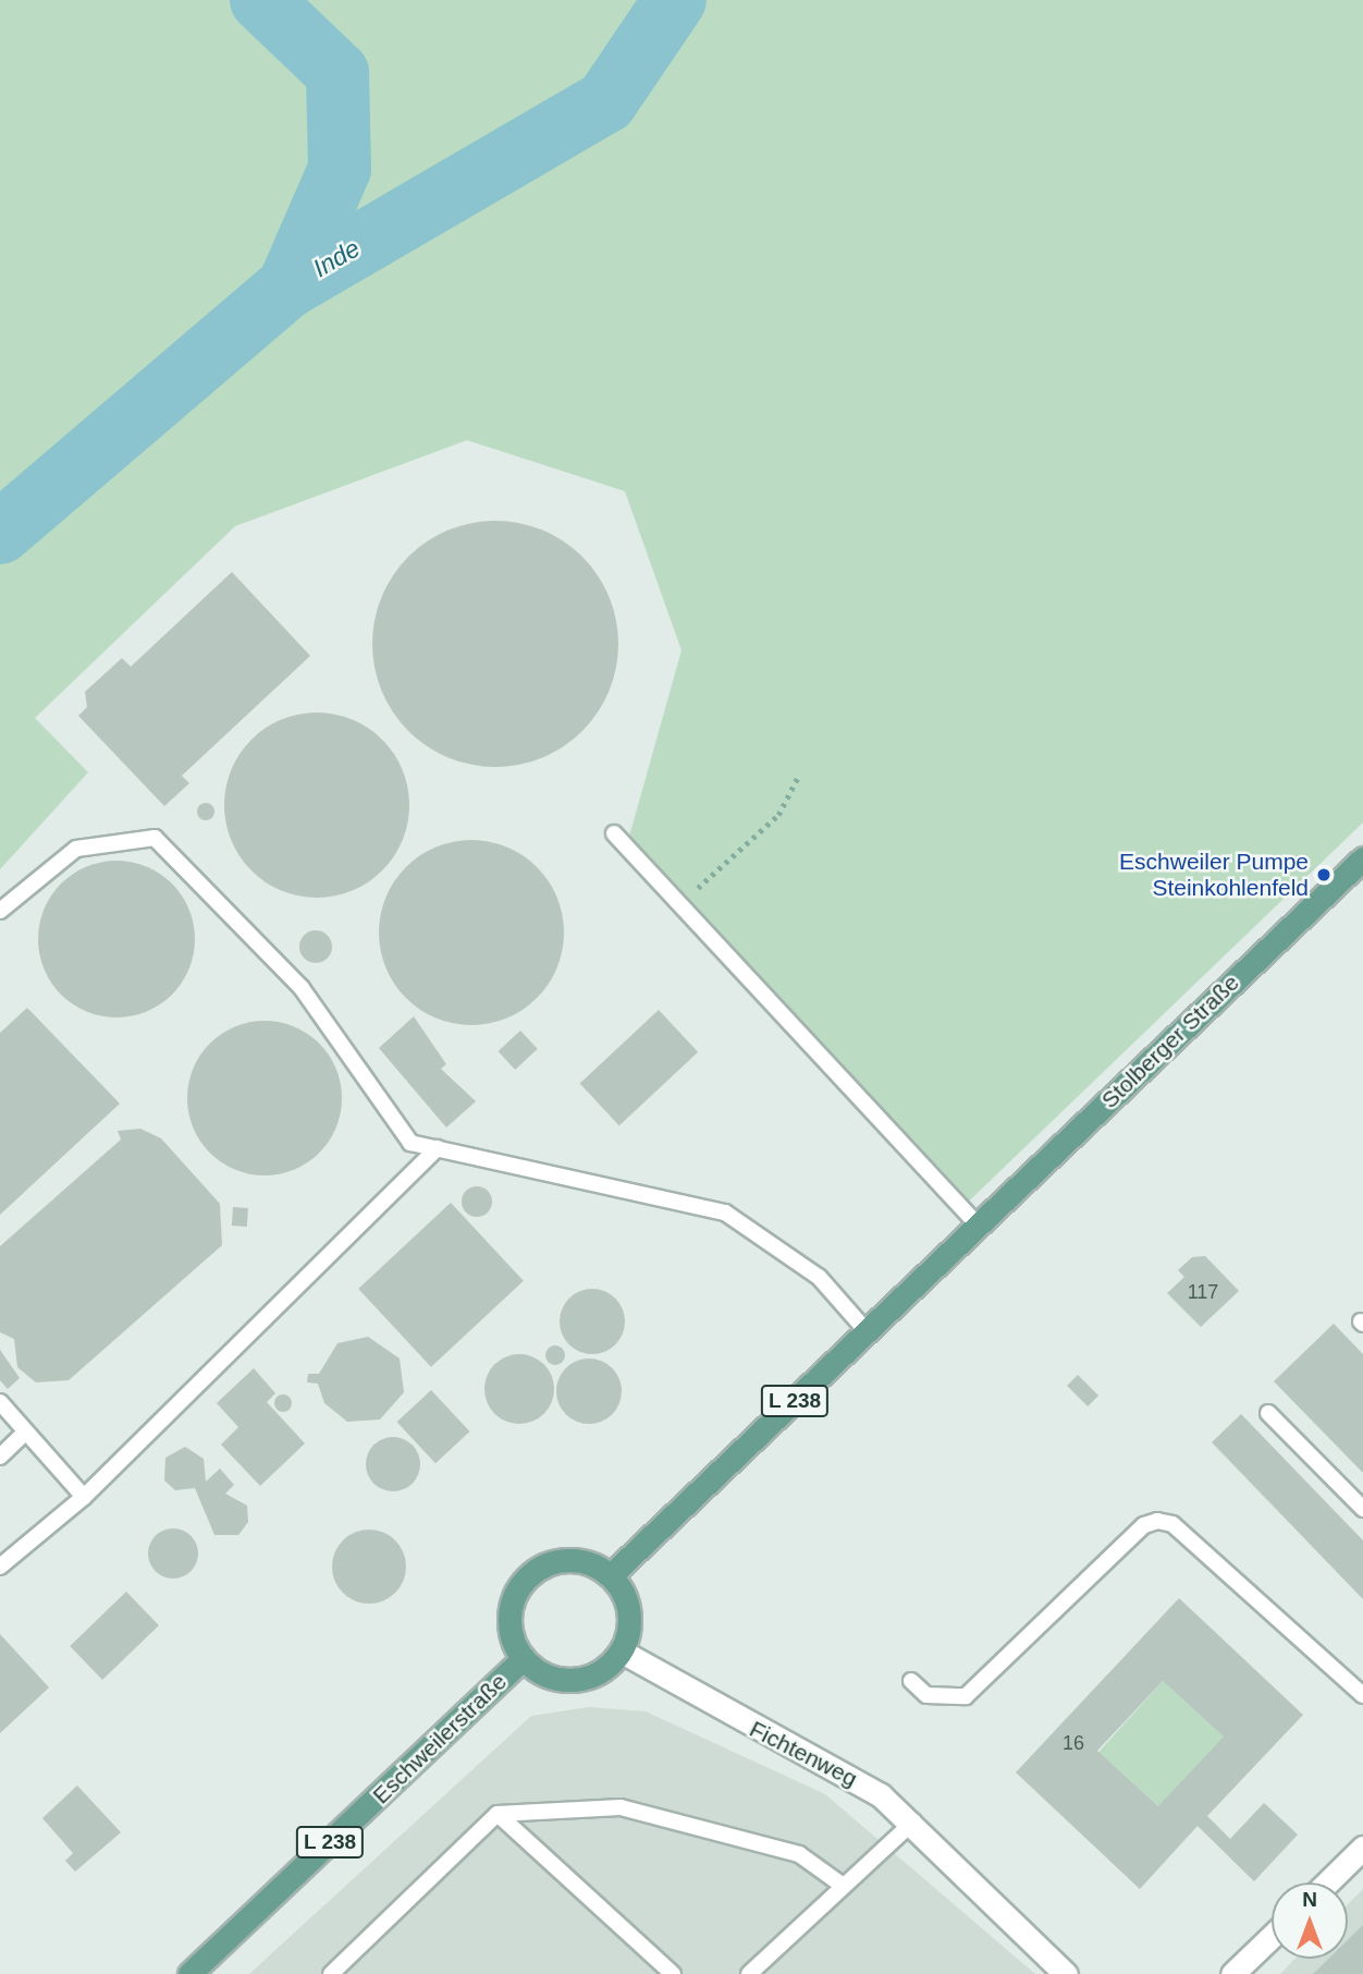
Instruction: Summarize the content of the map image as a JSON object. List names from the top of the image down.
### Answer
{
  "streets": {
    "main road": ["Stolberger Straße", "L 238", "Eschweilerstraße"],
    "street": ["Fichtenweg"]
  },
  "crossings": [
    ["Stolberger Straße", "L 238"],
    ["L 238", "Eschweilerstraße"],
    ["L 238", "Fichtenweg"],
    ["Eschweilerstraße", "Fichtenweg"]
  ],
  "water": ["Inde"],
  "places": ["Eschweiler Pumpe Steinkohlenfeld"],
  "house_numbers": ["117", "16"],
  "north": "top"
}
